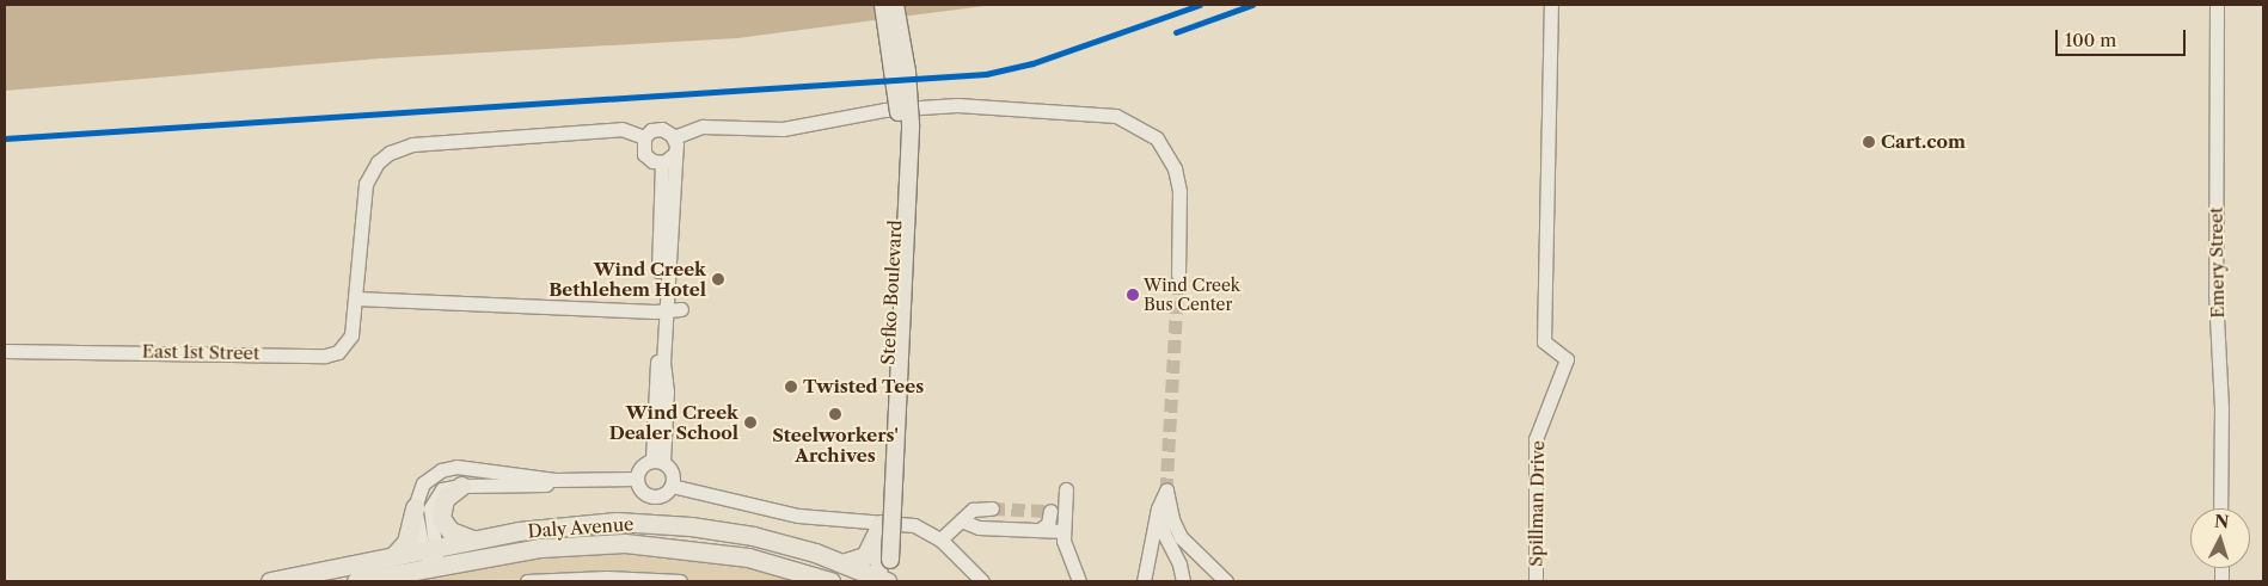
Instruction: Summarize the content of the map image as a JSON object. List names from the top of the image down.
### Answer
{
  "streets": {
    "highway": ["Daly Avenue"],
    "main road": ["Stefko Boulevard"],
    "street": ["Emery Street", "East 1st Street", "Spillman Drive"]
  },
  "crossings": [
    ["Stefko Boulevard", "Daly Avenue"]
  ],
  "places": [
    "Cart.com",
    "Wind Creek Bethlehem Hotel",
    "Wind Creek Bus Center",
    "Twisted Tees",
    "Steelworkers' Archives",
    "Wind Creek Dealer School"
  ],
  "scale_bar": "100 m",
  "north": "top"
}
